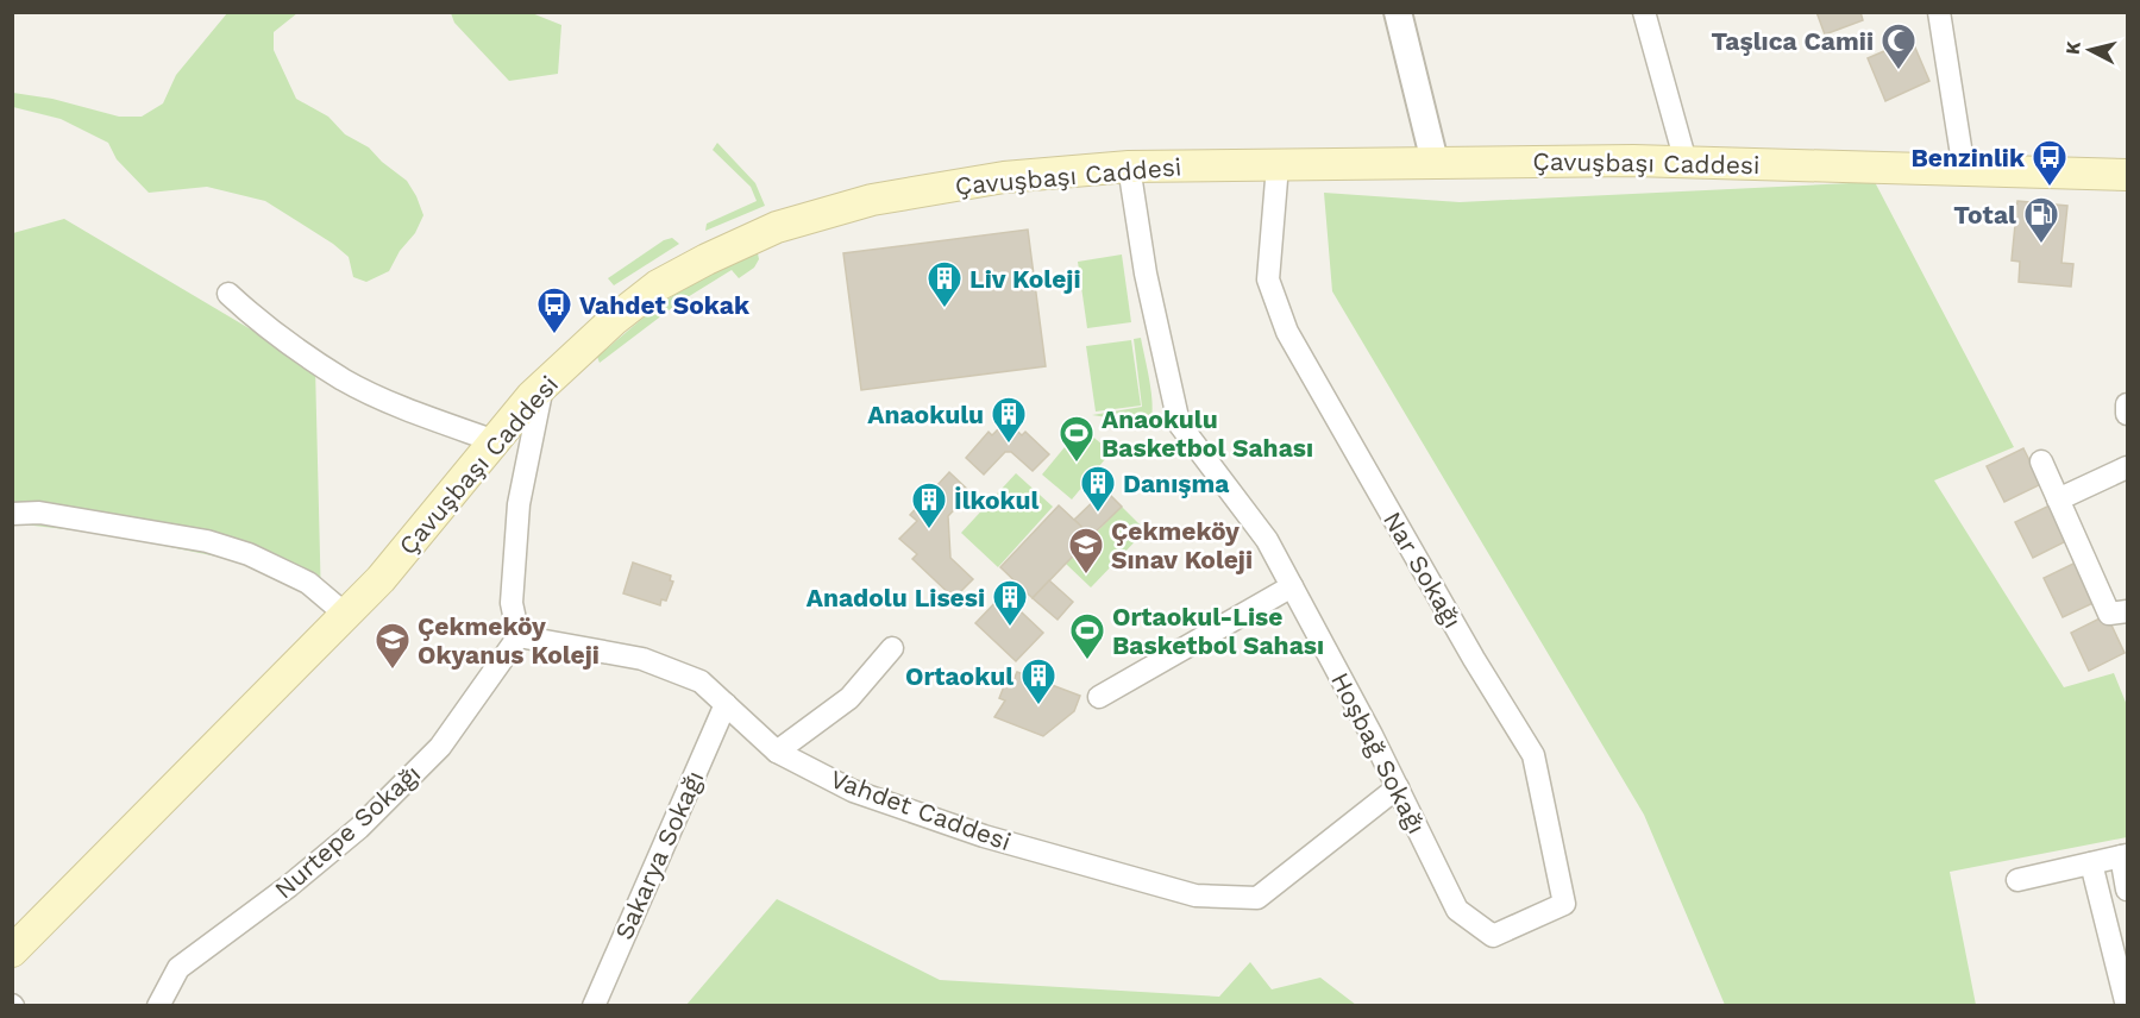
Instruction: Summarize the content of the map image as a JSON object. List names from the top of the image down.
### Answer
{
  "streets": {
    "main road": ["Çavuşbaşı Caddesi"],
    "street": [
      "Nar Sokağı",
      "Hoşbağ Sokağı",
      "Vahdet Caddesi",
      "Nurtepe Sokağı",
      "Sakarya Sokağı"
    ]
  },
  "crossings": [
    ["Çavuşbaşı Caddesi", "Nar Sokağı"],
    ["Çavuşbaşı Caddesi", "Hoşbağ Sokağı"],
    ["Nar Sokağı", "Hoşbağ Sokağı"],
    ["Hoşbağ Sokağı", "Vahdet Caddesi"],
    ["Vahdet Caddesi", "Nurtepe Sokağı"],
    ["Vahdet Caddesi", "Sakarya Sokağı"]
  ],
  "places": {
    "mosque": ["Taşlıca Camii"],
    "bus stop": ["Benzinlik", "Vahdet Sokak"],
    "fuel station": ["Total"],
    "building": [
      "Liv Koleji",
      "Anaokulu",
      "Danışma",
      "İlkokul",
      "Anadolu Lisesi",
      "Ortaokul"
    ],
    "sports": ["Anaokulu Basketbol Sahası", "Ortaokul-Lise Basketbol Sahası"],
    "school or university": ["Çekmeköy Sınav Koleji", "Çekmeköy Okyanus Koleji"]
  },
  "north": "left"
}
